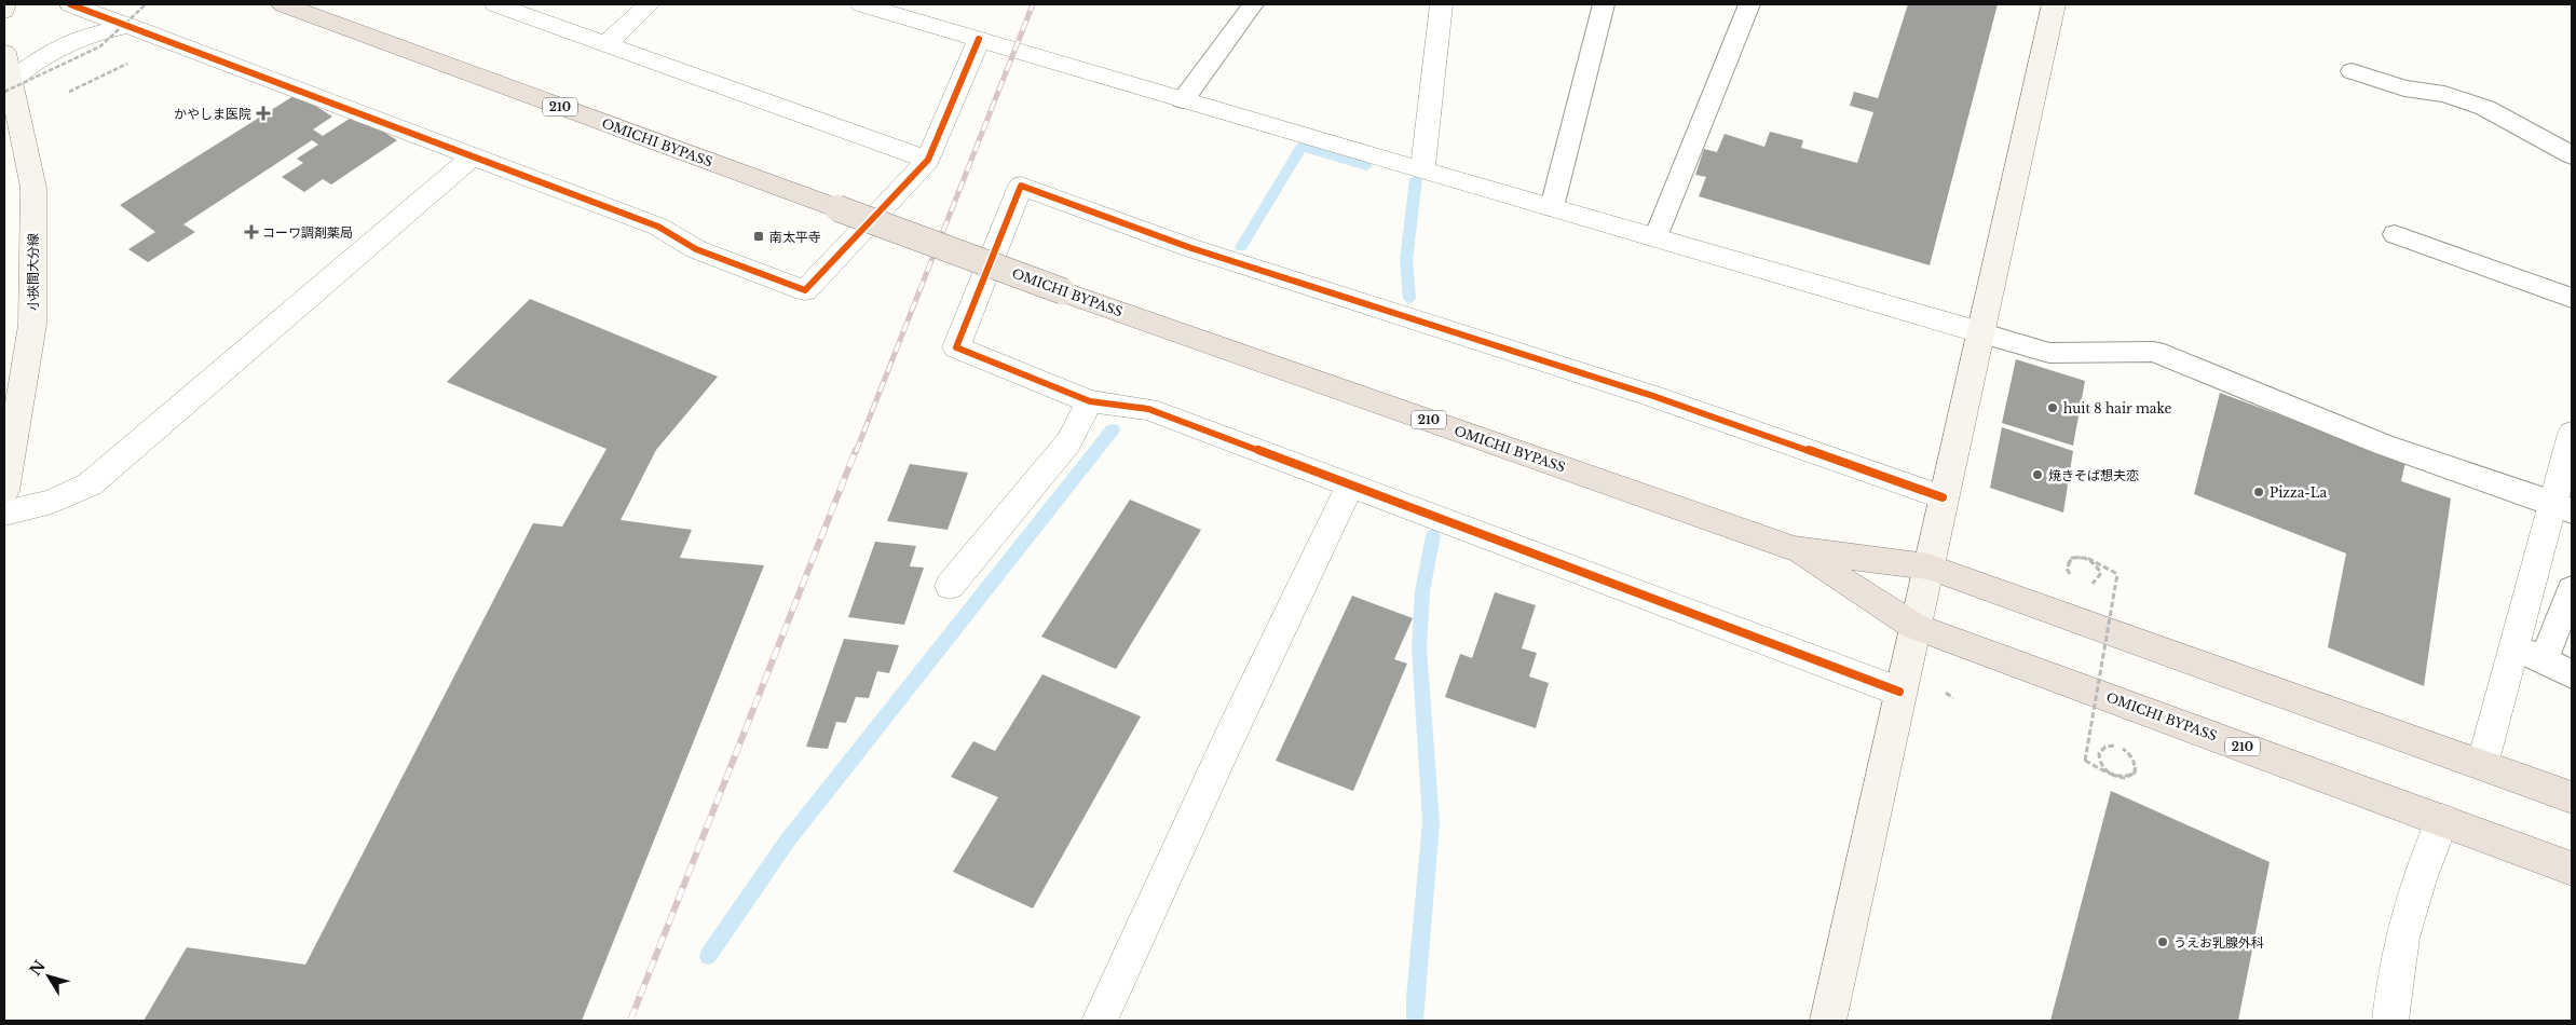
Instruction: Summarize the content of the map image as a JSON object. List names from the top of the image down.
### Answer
{
  "streets": {
    "highway": ["210", "OMICHI BYPASS"],
    "street": ["小挾間大分線"]
  },
  "places": {
    "health": ["かやしま医院", "コーワ調剤薬局"],
    "transit": ["南太平寺"],
    "other": [
      "huit 8 hair make",
      "焼きそば想夫恋",
      "Pizza-La",
      "うえお乳腺外科"
    ]
  },
  "north": "top left"
}
